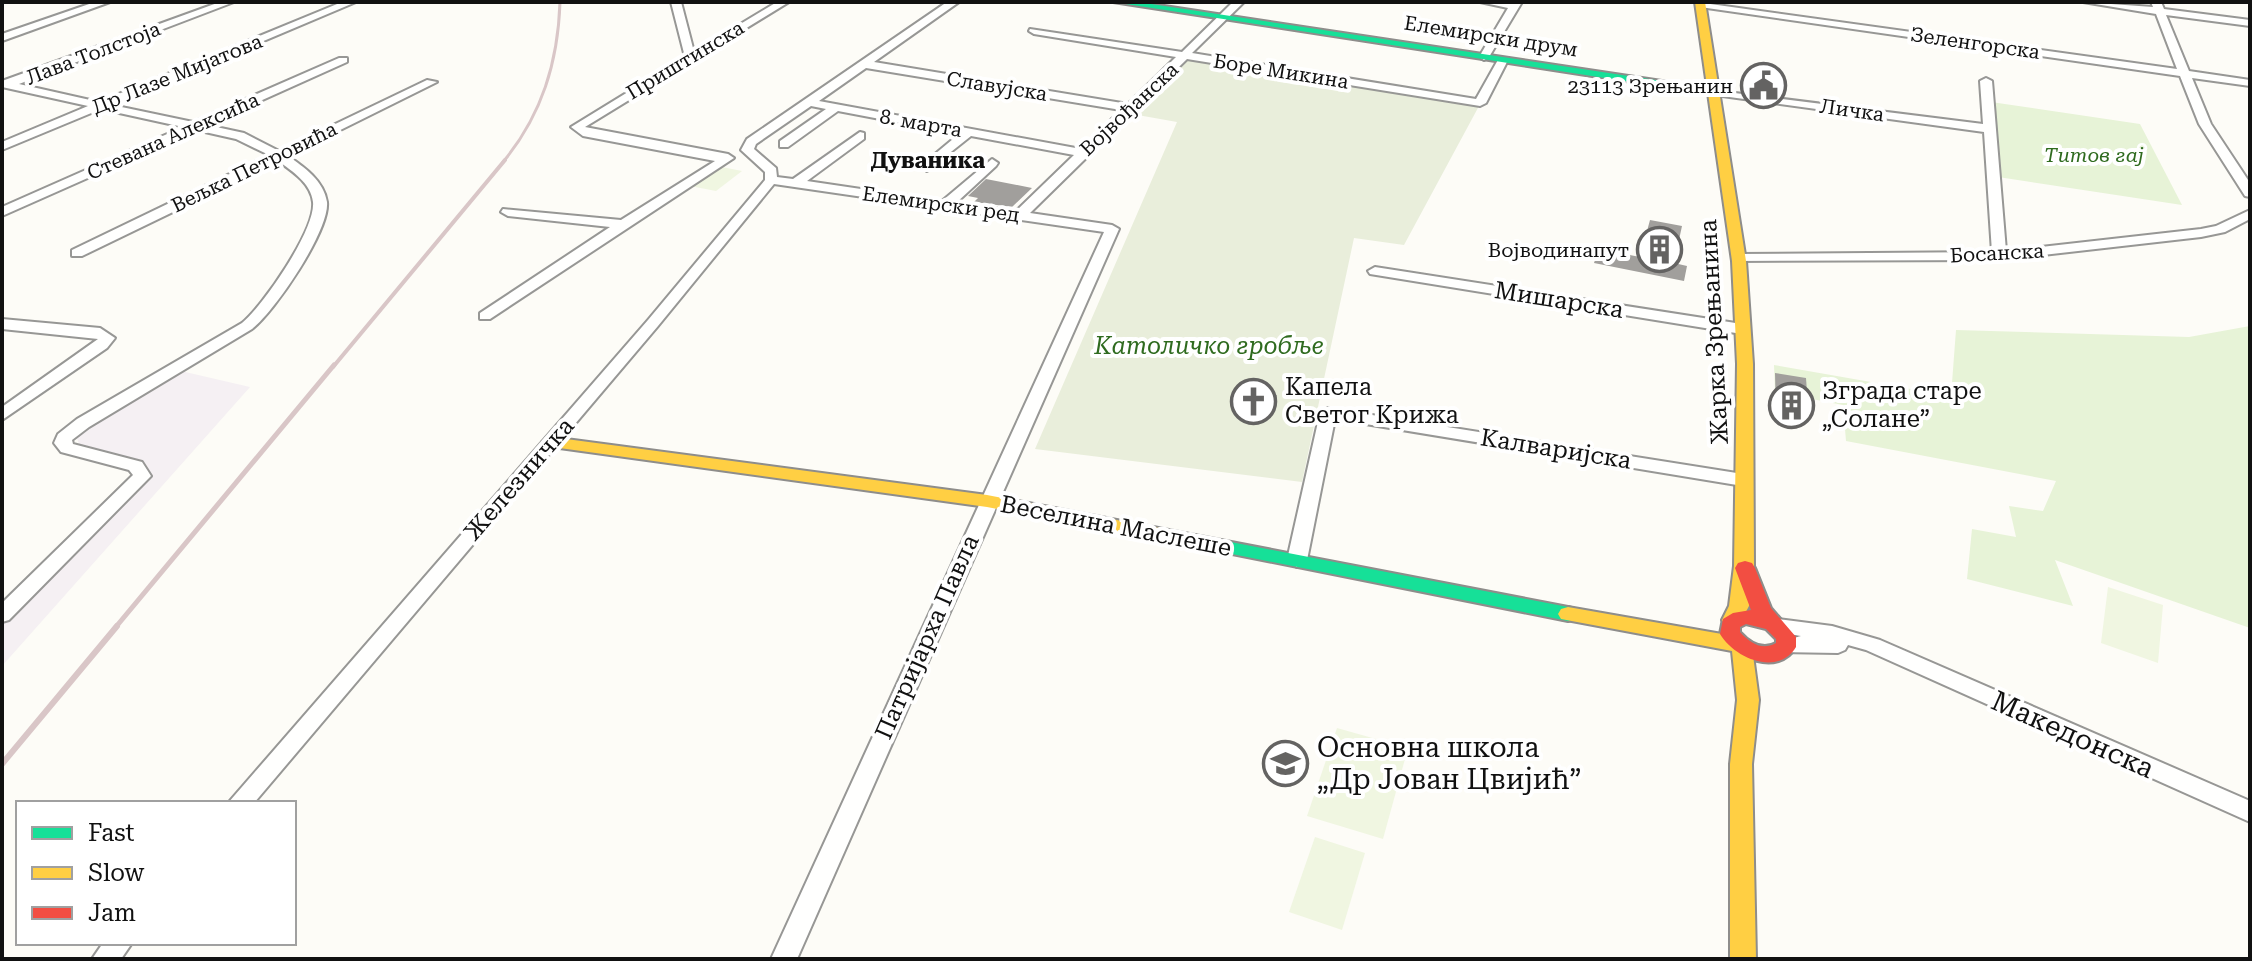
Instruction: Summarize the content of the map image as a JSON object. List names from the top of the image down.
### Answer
{
  "streets": {
    "main road": ["Елемирски друм", "Жарка Зрењанина", "Веселина Маслеше"],
    "street": [
      "Зеленгорска",
      "Лава Толстоја",
      "Приштинска",
      "Боре Микина",
      "Др Лазе Мијатова",
      "Славујска",
      "Војвођанска",
      "Личка",
      "8. марта",
      "Стевана Алексића",
      "Вељка Петровића",
      "Елемирски ред",
      "Босанска",
      "Мишарска",
      "Калваријска",
      "Железничка",
      "Патријарха Павла",
      "Македонска"
    ]
  },
  "crossings": [
    ["Елемирски друм", "Боре Микина"],
    ["Елемирски друм", "Војвођанска"],
    ["Елемирски друм", "Личка"],
    ["Елемирски друм", "Жарка Зрењанина"],
    ["Зеленгорска", "Жарка Зрењанина"],
    ["Боре Микина", "Војвођанска"],
    ["Славујска", "Војвођанска"],
    ["Војвођанска", "8. марта"],
    ["Војвођанска", "Елемирски ред"],
    ["Личка", "Жарка Зрењанина"],
    ["Елемирски ред", "Железничка"],
    ["Елемирски ред", "Патријарха Павла"],
    ["Босанска", "Жарка Зрењанина"],
    ["Мишарска", "Жарка Зрењанина"],
    ["Жарка Зрењанина", "Калваријска"],
    ["Жарка Зрењанина", "Веселина Маслеше"],
    ["Жарка Зрењанина", "Македонска"],
    ["Калваријска", "Веселина Маслеше"],
    ["Железничка", "Веселина Маслеше"],
    ["Веселина Маслеше", "Патријарха Павла"]
  ],
  "districts": ["Дуваника"],
  "parks": ["Титов гај", "Католичко гробље"],
  "places": {
    "public building": ["23113 Зрењанин"],
    "building": ["Војводинапут", "Зграда старе „Солане”"],
    "church": ["Капела Светог Крижа"],
    "school or university": ["Основна школа „Др Јован Цвијић”"]
  },
  "legend": ["Fast", "Slow", "Jam"]
}
